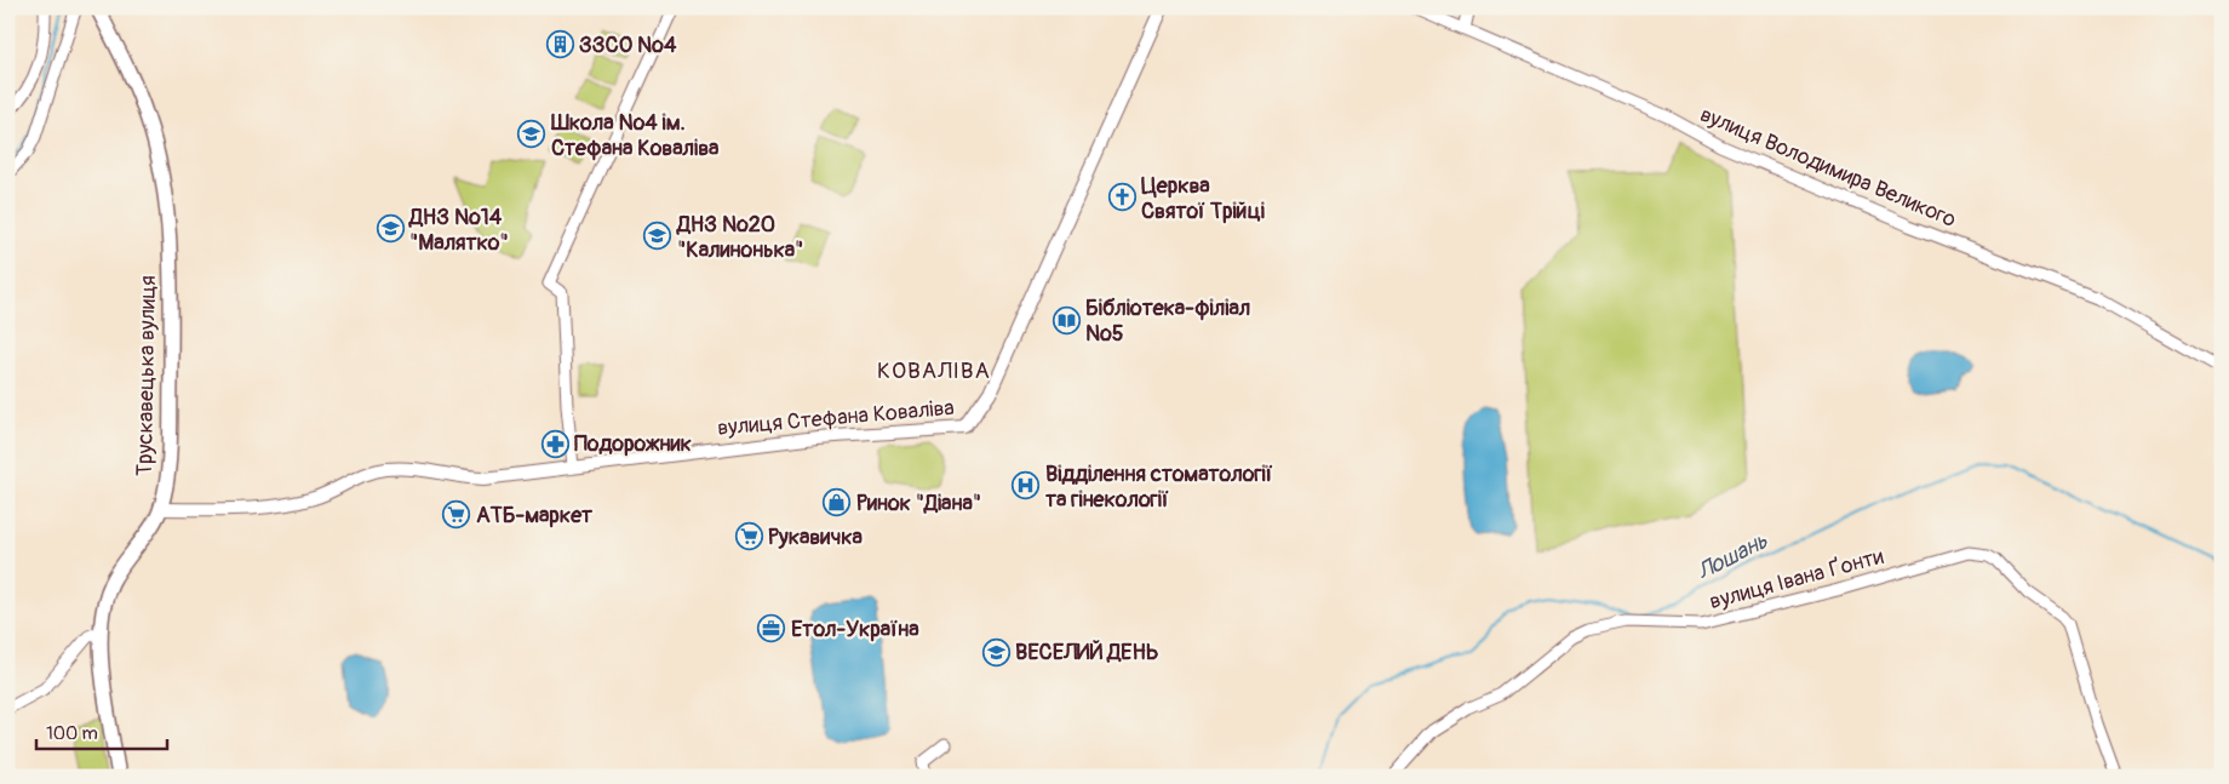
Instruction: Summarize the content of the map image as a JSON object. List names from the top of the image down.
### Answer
{
  "streets": {
    "main road": ["Трускавецька вулиця"],
    "street": ["вулиця Володимира Великого", "вулиця Стефана Коваліва", "вулиця Івана Ґонти"]
  },
  "crossings": [
    ["Трускавецька вулиця", "вулиця Стефана Коваліва"]
  ],
  "districts": ["КОВАЛІВА"],
  "water": ["Лошань"],
  "places": {
    "building": ["ЗЗСО №4"],
    "school or university": [
      "Школа №4 ім. Стефана Коваліва",
      "ДНЗ №14 \"Малятко\"",
      "ДНЗ №20 \"Калинонька\"",
      "ВЕСЕЛИЙ ДЕНЬ"
    ],
    "church": ["Церква Святої Трійці"],
    "library": ["Бібліотека-філіал №5"],
    "pharmacy": ["Подорожник"],
    "hospital": ["Відділення стоматології та гінекології"],
    "shop": ["Ринок \"Діана\""],
    "supermarket": ["АТБ-маркет", "Рукавичка"],
    "office": ["Етол-Україна"]
  },
  "scale_bar": "100 m"
}
